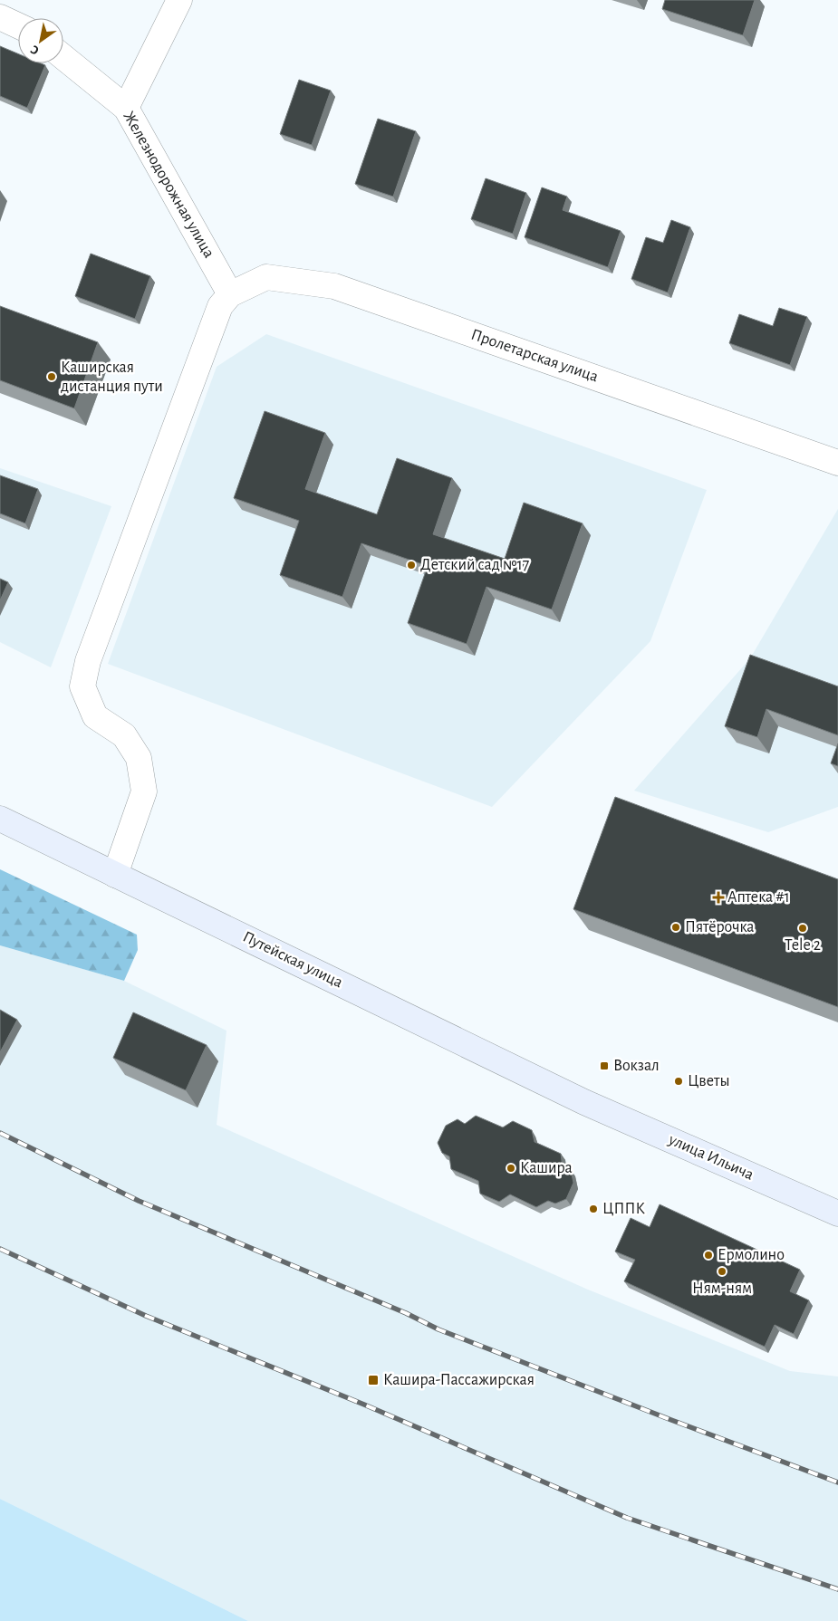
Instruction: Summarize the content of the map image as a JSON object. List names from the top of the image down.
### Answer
{
  "streets": {
    "main road": ["Путейская улица", "улица Ильича"],
    "street": ["Железнодорожная улица", "Пролетарская улица"]
  },
  "crossings": [
    ["Железнодорожная улица", "Пролетарская улица"],
    ["Путейская улица", "улица Ильича"]
  ],
  "places": {
    "other": [
      "Каширская дистанция пути",
      "Детский сад №17",
      "Пятёрочка",
      "Tele 2",
      "Цветы",
      "Кашира",
      "ЦППК",
      "Ермолино",
      "Ням-ням"
    ],
    "health": ["Аптека #1"],
    "transit": ["Вокзал", "Кашира-Пассажирская"]
  },
  "north": "bottom left"
}
